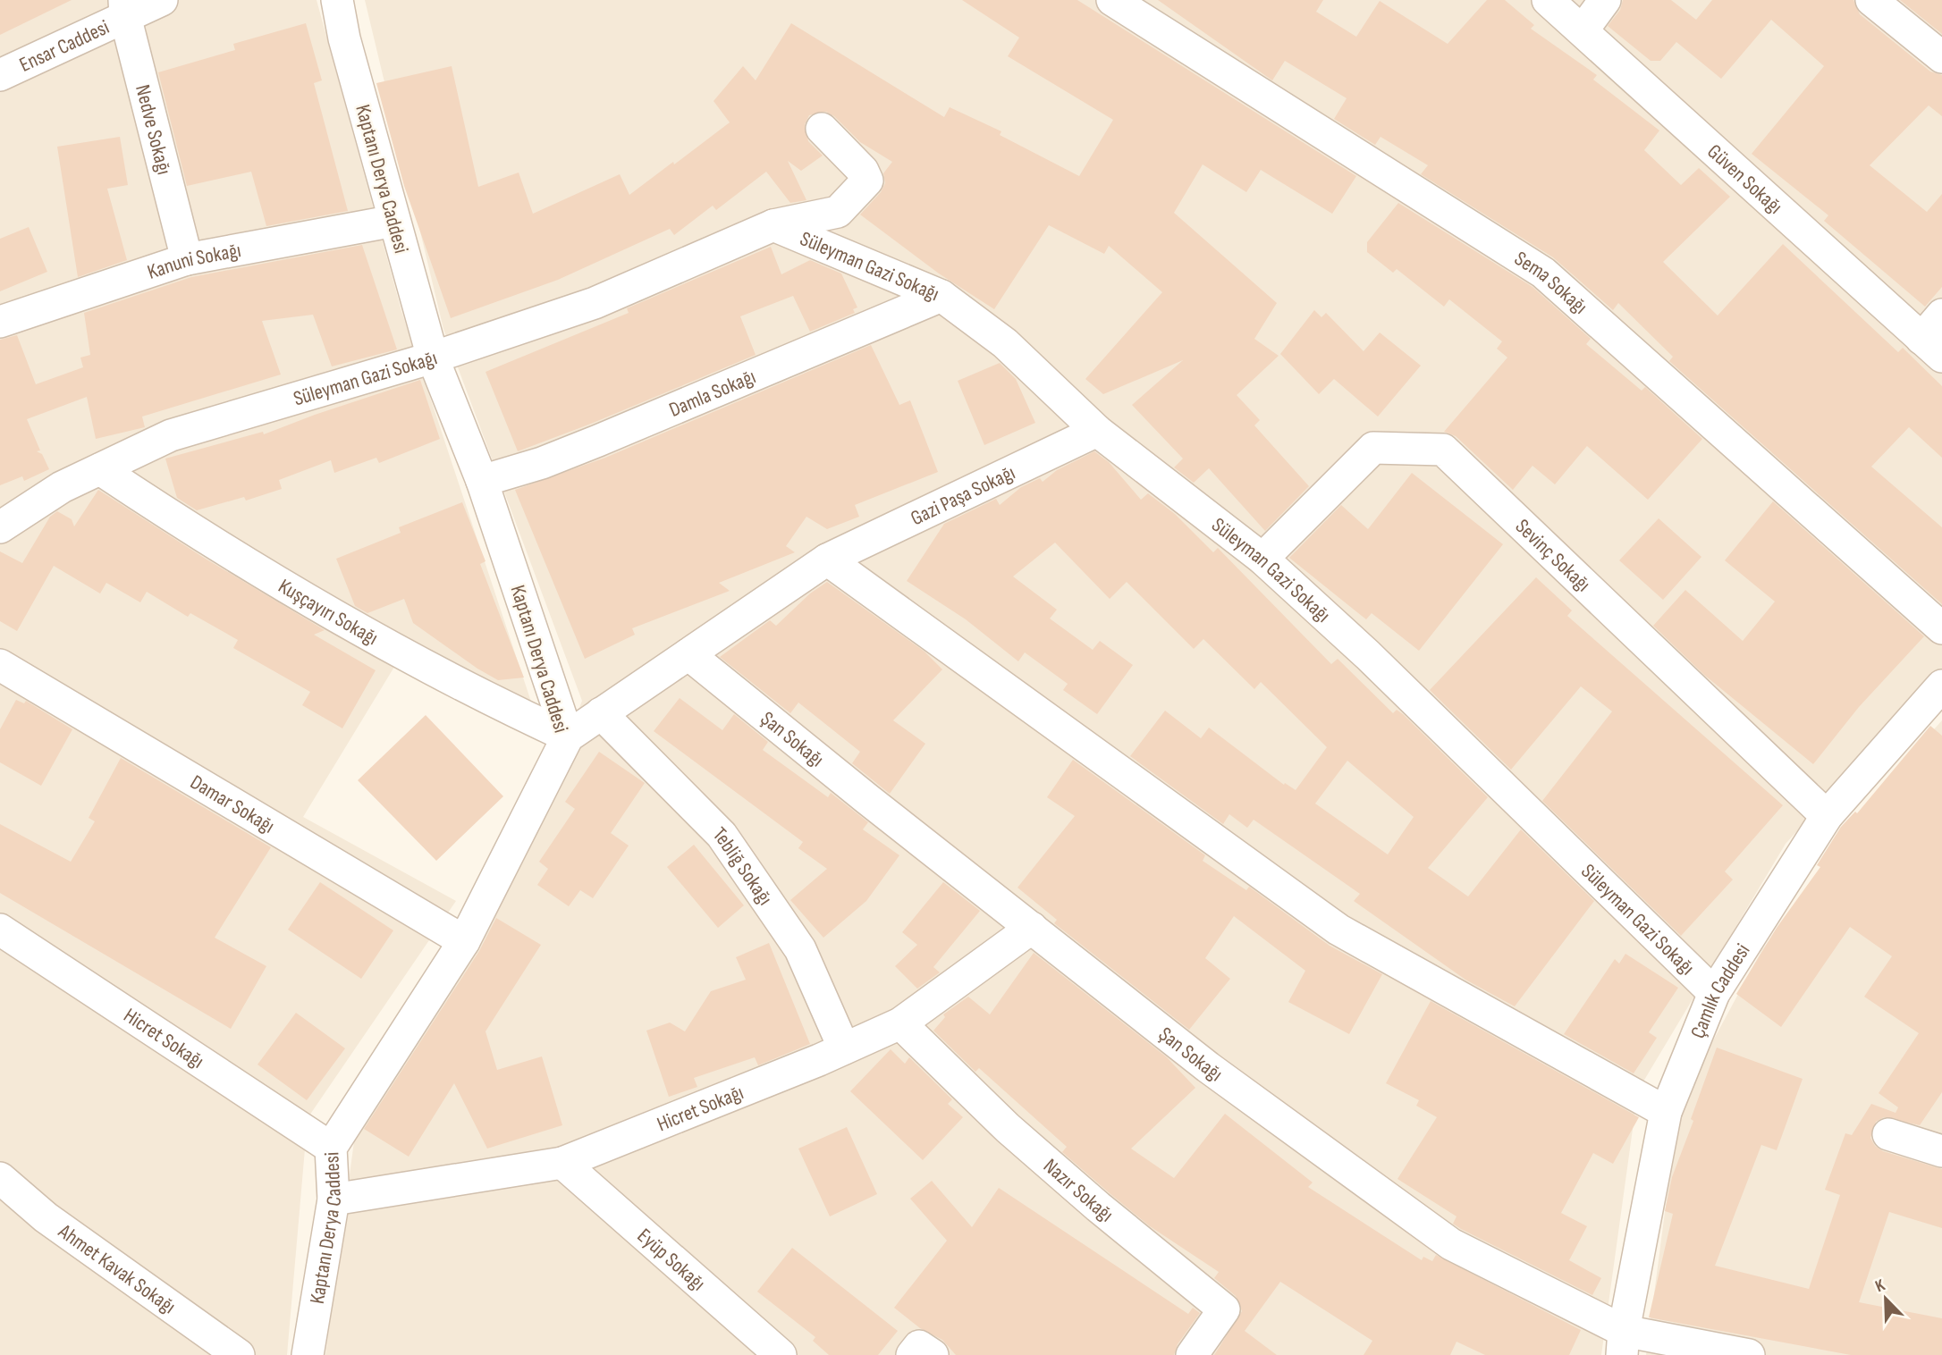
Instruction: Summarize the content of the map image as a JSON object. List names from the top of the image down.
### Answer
{
  "streets": {
    "street": [
      "Ensar Caddesi",
      "Nedve Sokağı",
      "Güven Sokağı",
      "Kaptanı Derya Caddesi",
      "Kanuni Sokağı",
      "Süleyman Gazi Sokağı",
      "Sema Sokağı",
      "Damla Sokağı",
      "Gazi Paşa Sokağı",
      "Sevinç Sokağı",
      "Kuşçayırı Sokağı",
      "Şan Sokağı",
      "Damar Sokağı",
      "Tebliğ Sokağı",
      "Çamlık Caddesi",
      "Hicret Sokağı",
      "Nazır Sokağı",
      "Eyüp Sokağı",
      "Ahmet Kavak Sokağı"
    ]
  },
  "crossings": [
    ["Ensar Caddesi", "Nedve Sokağı"],
    ["Nedve Sokağı", "Kanuni Sokağı"],
    ["Kaptanı Derya Caddesi", "Kanuni Sokağı"],
    ["Kaptanı Derya Caddesi", "Süleyman Gazi Sokağı"],
    ["Kaptanı Derya Caddesi", "Damla Sokağı"],
    ["Kaptanı Derya Caddesi", "Gazi Paşa Sokağı"],
    ["Kaptanı Derya Caddesi", "Kuşçayırı Sokağı"],
    ["Kaptanı Derya Caddesi", "Damar Sokağı"],
    ["Kaptanı Derya Caddesi", "Hicret Sokağı"],
    ["Süleyman Gazi Sokağı", "Damla Sokağı"],
    ["Süleyman Gazi Sokağı", "Gazi Paşa Sokağı"],
    ["Süleyman Gazi Sokağı", "Sevinç Sokağı"],
    ["Süleyman Gazi Sokağı", "Kuşçayırı Sokağı"],
    ["Süleyman Gazi Sokağı", "Çamlık Caddesi"],
    ["Gazi Paşa Sokağı", "Kuşçayırı Sokağı"],
    ["Gazi Paşa Sokağı", "Şan Sokağı"],
    ["Gazi Paşa Sokağı", "Tebliğ Sokağı"],
    ["Sevinç Sokağı", "Çamlık Caddesi"],
    ["Şan Sokağı", "Çamlık Caddesi"],
    ["Şan Sokağı", "Hicret Sokağı"],
    ["Tebliğ Sokağı", "Hicret Sokağı"],
    ["Hicret Sokağı", "Nazır Sokağı"],
    ["Hicret Sokağı", "Eyüp Sokağı"]
  ],
  "north": "top left"
}
